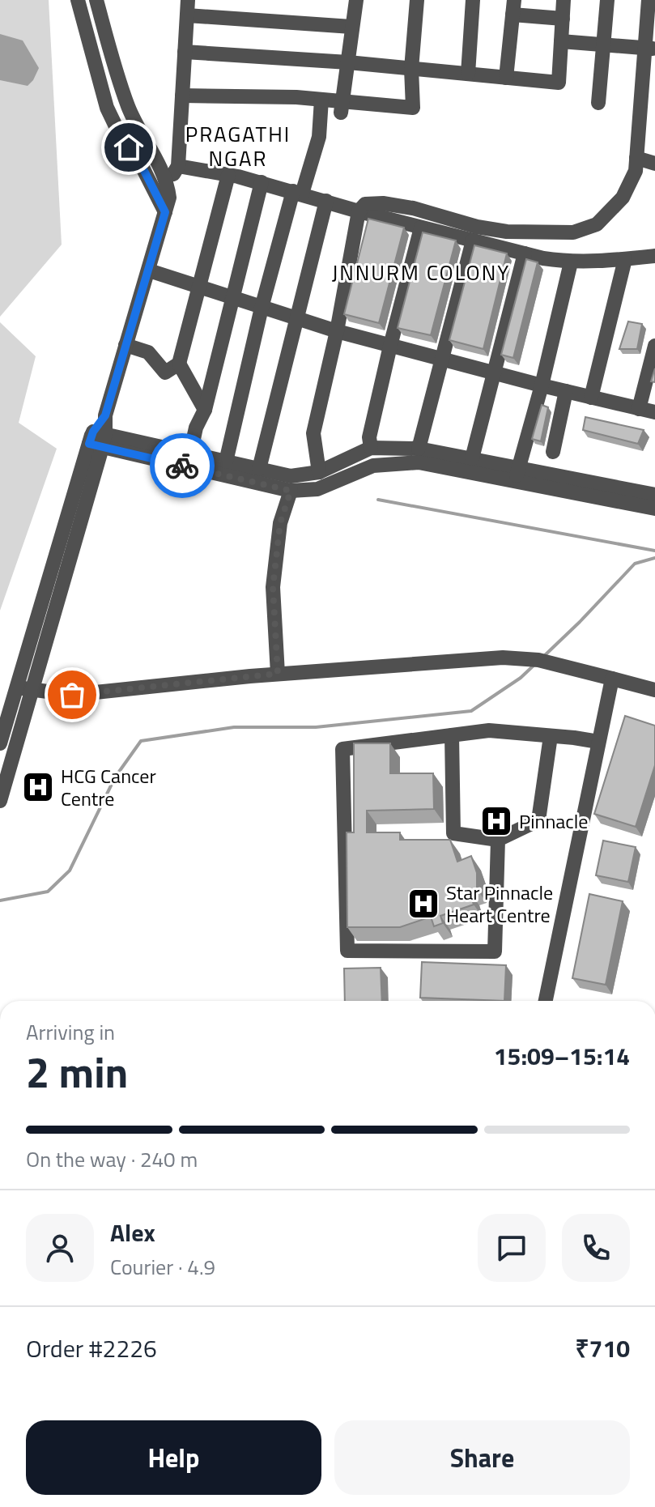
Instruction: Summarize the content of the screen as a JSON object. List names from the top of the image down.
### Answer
{
  "districts": ["PRAGATHI NGAR", "JNNURM COLONY"],
  "places": {
    "hospital": ["HCG Cancer Centre", "Pinnacle", "Star Pinnacle Heart Centre"]
  },
  "page": {
    "heading": ["2 min", "Arriving in", "15:09–15:14"],
    "panel": [
      "Alex",
      "Courier · 4.9",
      "Order #2226",
      "₹710"
    ],
    "bar": "On the way · 240 m",
    "buttons": ["Help", "Share"]
  }
}
